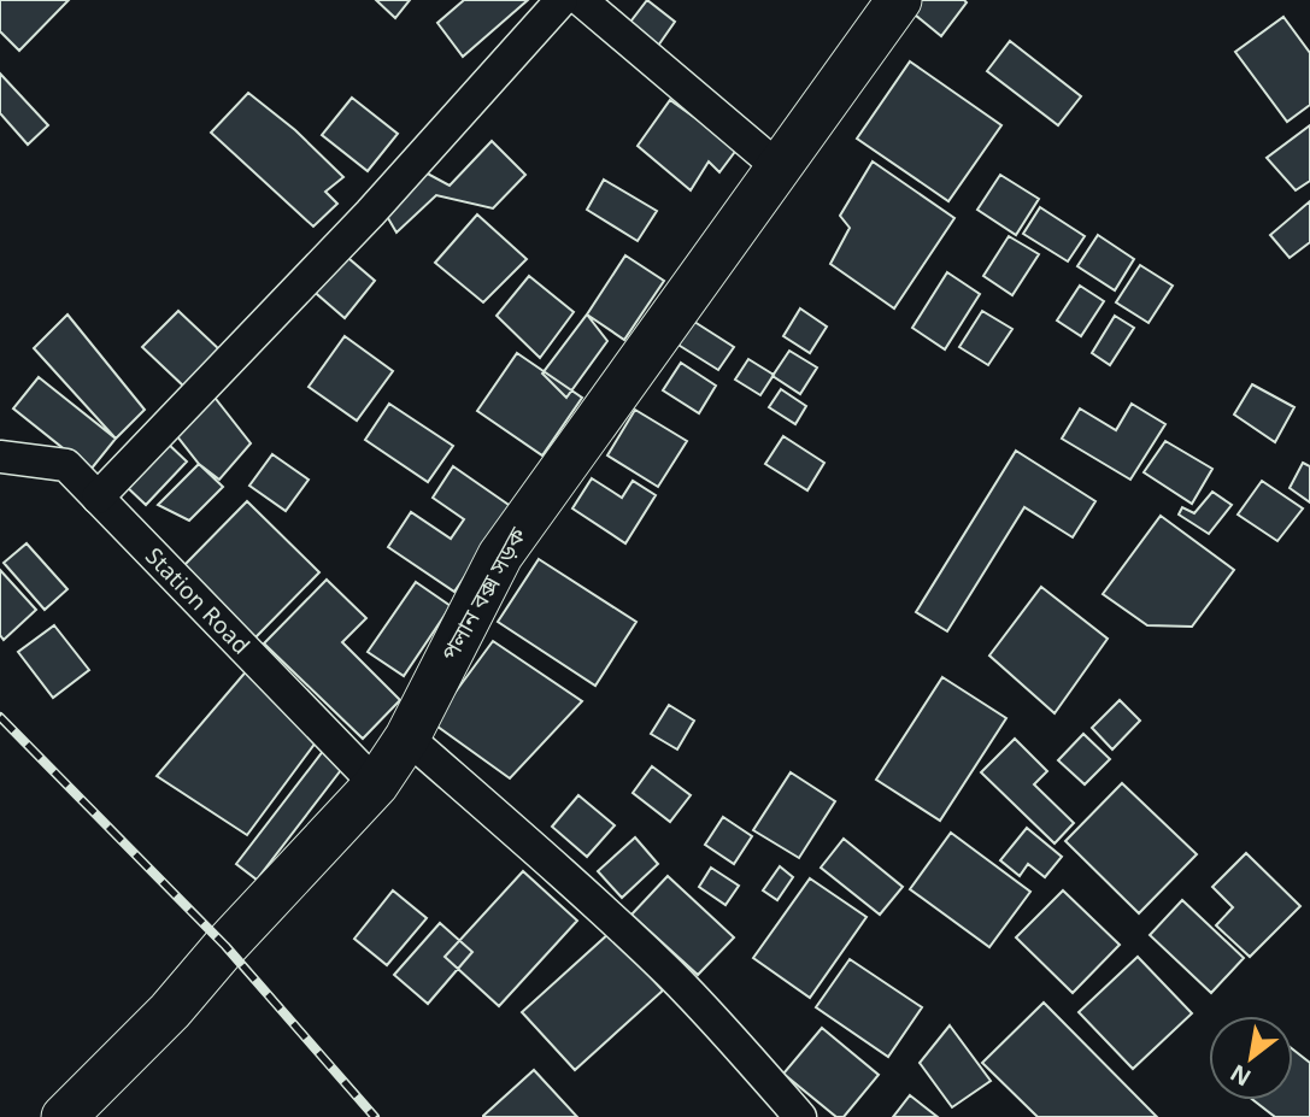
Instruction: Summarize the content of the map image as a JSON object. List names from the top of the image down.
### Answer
{
  "streets": {
    "main road": ["পলান বক্স সড়ক"],
    "street": ["Station Road"]
  },
  "crossings": [
    ["পলান বক্স সড়ক", "Station Road"]
  ],
  "north": "bottom left"
}
